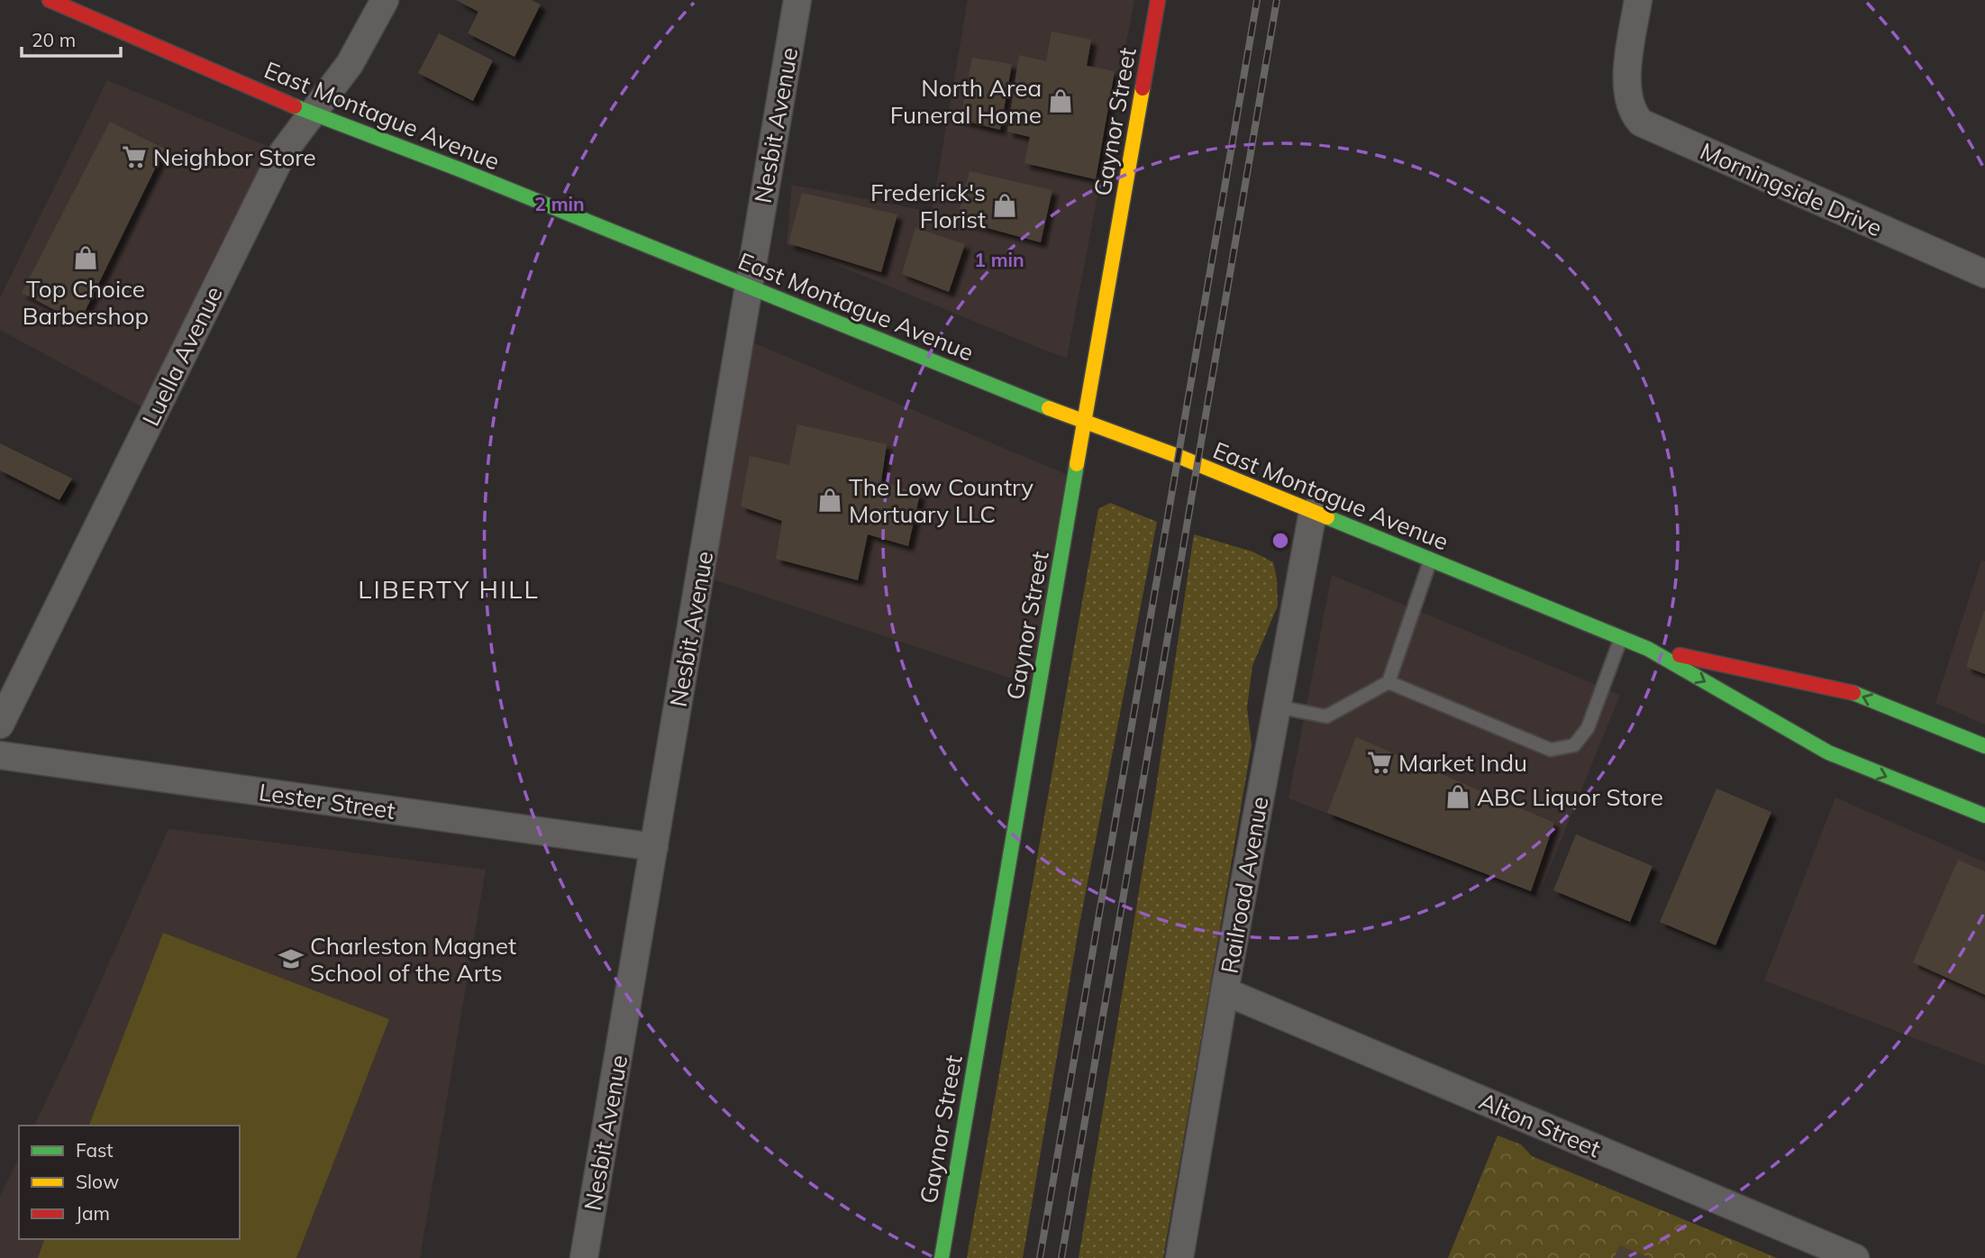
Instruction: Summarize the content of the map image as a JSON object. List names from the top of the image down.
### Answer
{
  "streets": {
    "main road": ["East Montague Avenue", "Gaynor Street"],
    "street": [
      "Nesbit Avenue",
      "Morningside Drive",
      "Luella Avenue",
      "Lester Street",
      "Railroad Avenue",
      "Alton Street"
    ]
  },
  "crossings": [
    ["East Montague Avenue", "Gaynor Street"],
    ["East Montague Avenue", "Nesbit Avenue"],
    ["East Montague Avenue", "Luella Avenue"],
    ["East Montague Avenue", "Railroad Avenue"],
    ["Nesbit Avenue", "Lester Street"],
    ["Railroad Avenue", "Alton Street"]
  ],
  "districts": ["LIBERTY HILL"],
  "places": {
    "shop": [
      "North Area Funeral Home",
      "Frederick's Florist",
      "Top Choice Barbershop",
      "The Low Country Mortuary LLC",
      "ABC Liquor Store"
    ],
    "supermarket": ["Neighbor Store", "Market Indu"],
    "school or university": ["Charleston Magnet School of the Arts"]
  },
  "legend": ["Fast", "Slow", "Jam"],
  "scale_bar": "20 m",
  "rings": ["2 min", "1 min"]
}
